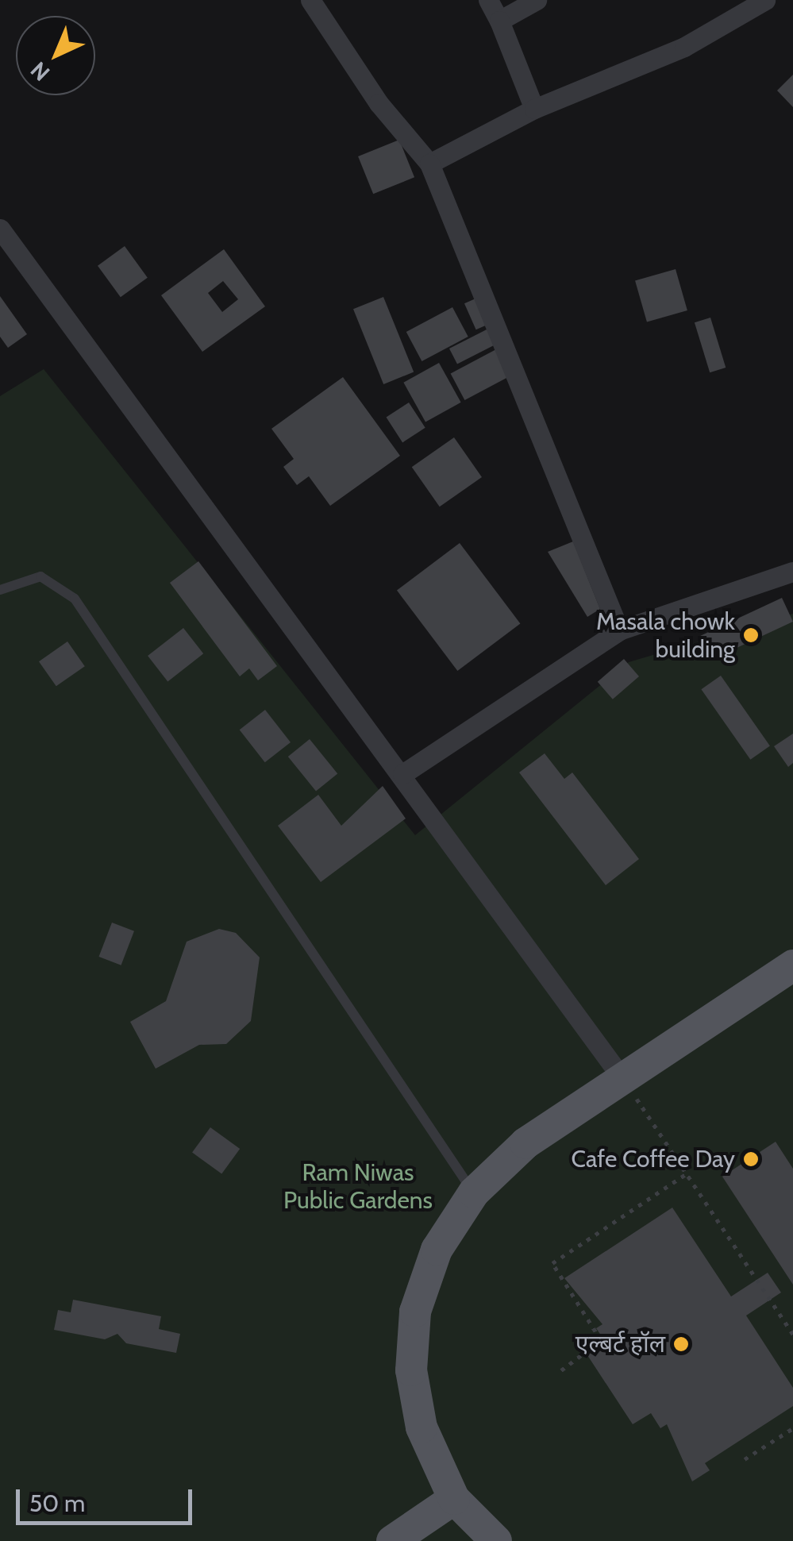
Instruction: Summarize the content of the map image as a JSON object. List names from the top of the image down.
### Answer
{
  "parks": ["Ram Niwas Public Gardens"],
  "places": ["Masala chowk building", "Cafe Coffee Day", "एल्बर्ट हॉल"],
  "scale_bar": "50 m",
  "north": "bottom left"
}
